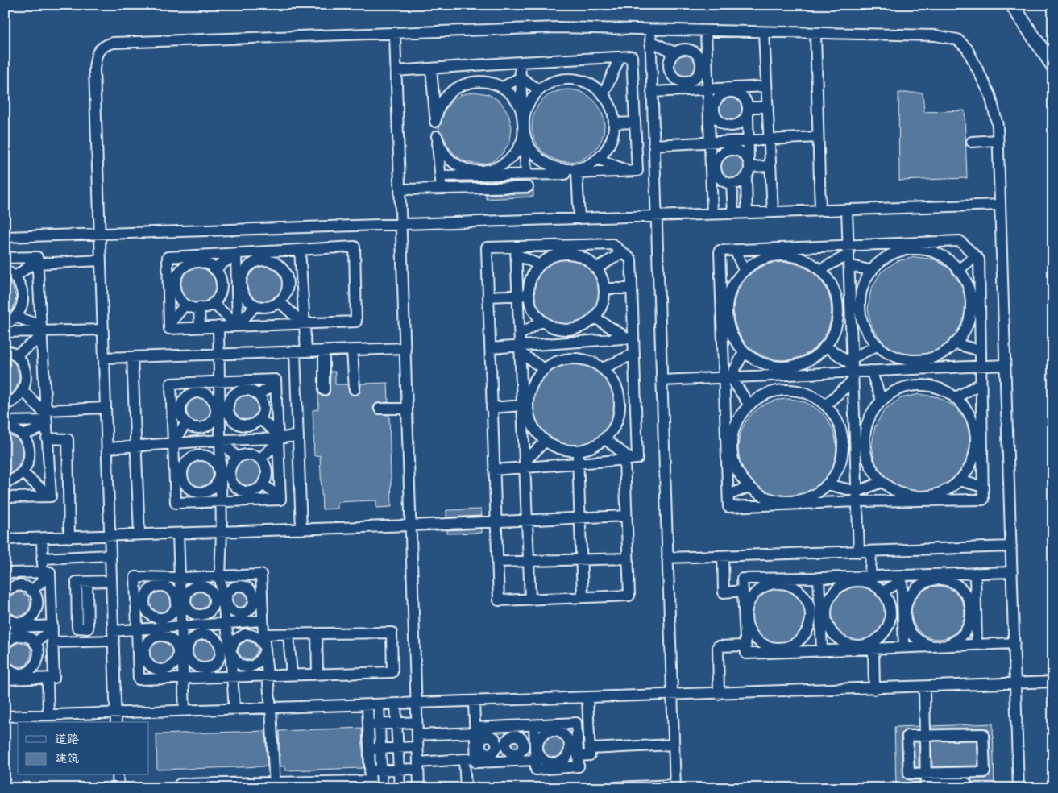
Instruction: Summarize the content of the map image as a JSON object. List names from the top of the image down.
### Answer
{
  "legend": ["道路", "建筑"]
}
